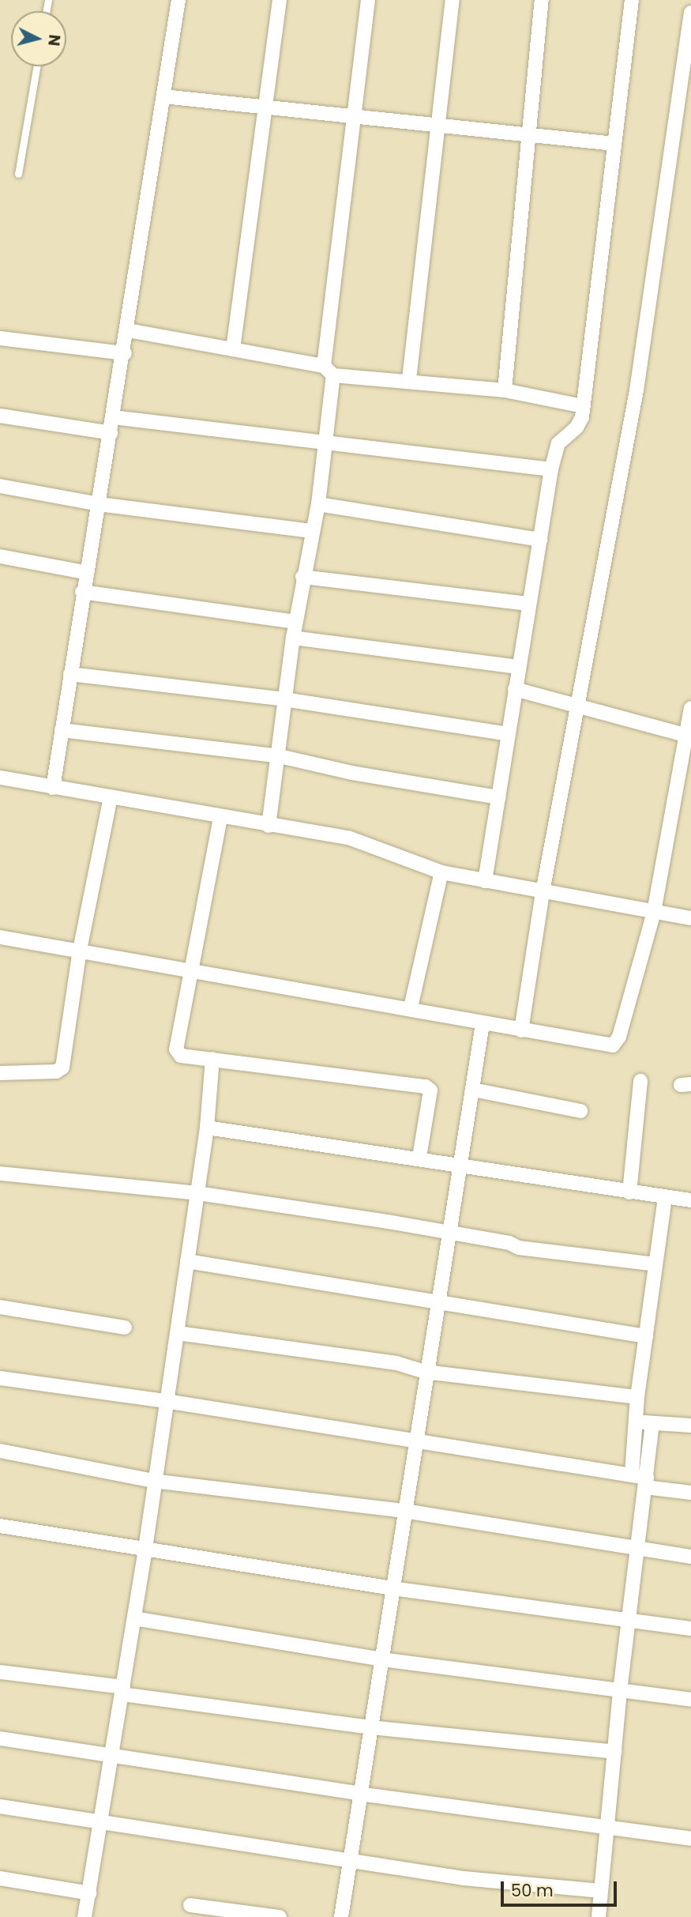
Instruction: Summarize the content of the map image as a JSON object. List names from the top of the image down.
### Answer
{
  "scale_bar": "50 m",
  "north": "right"
}
